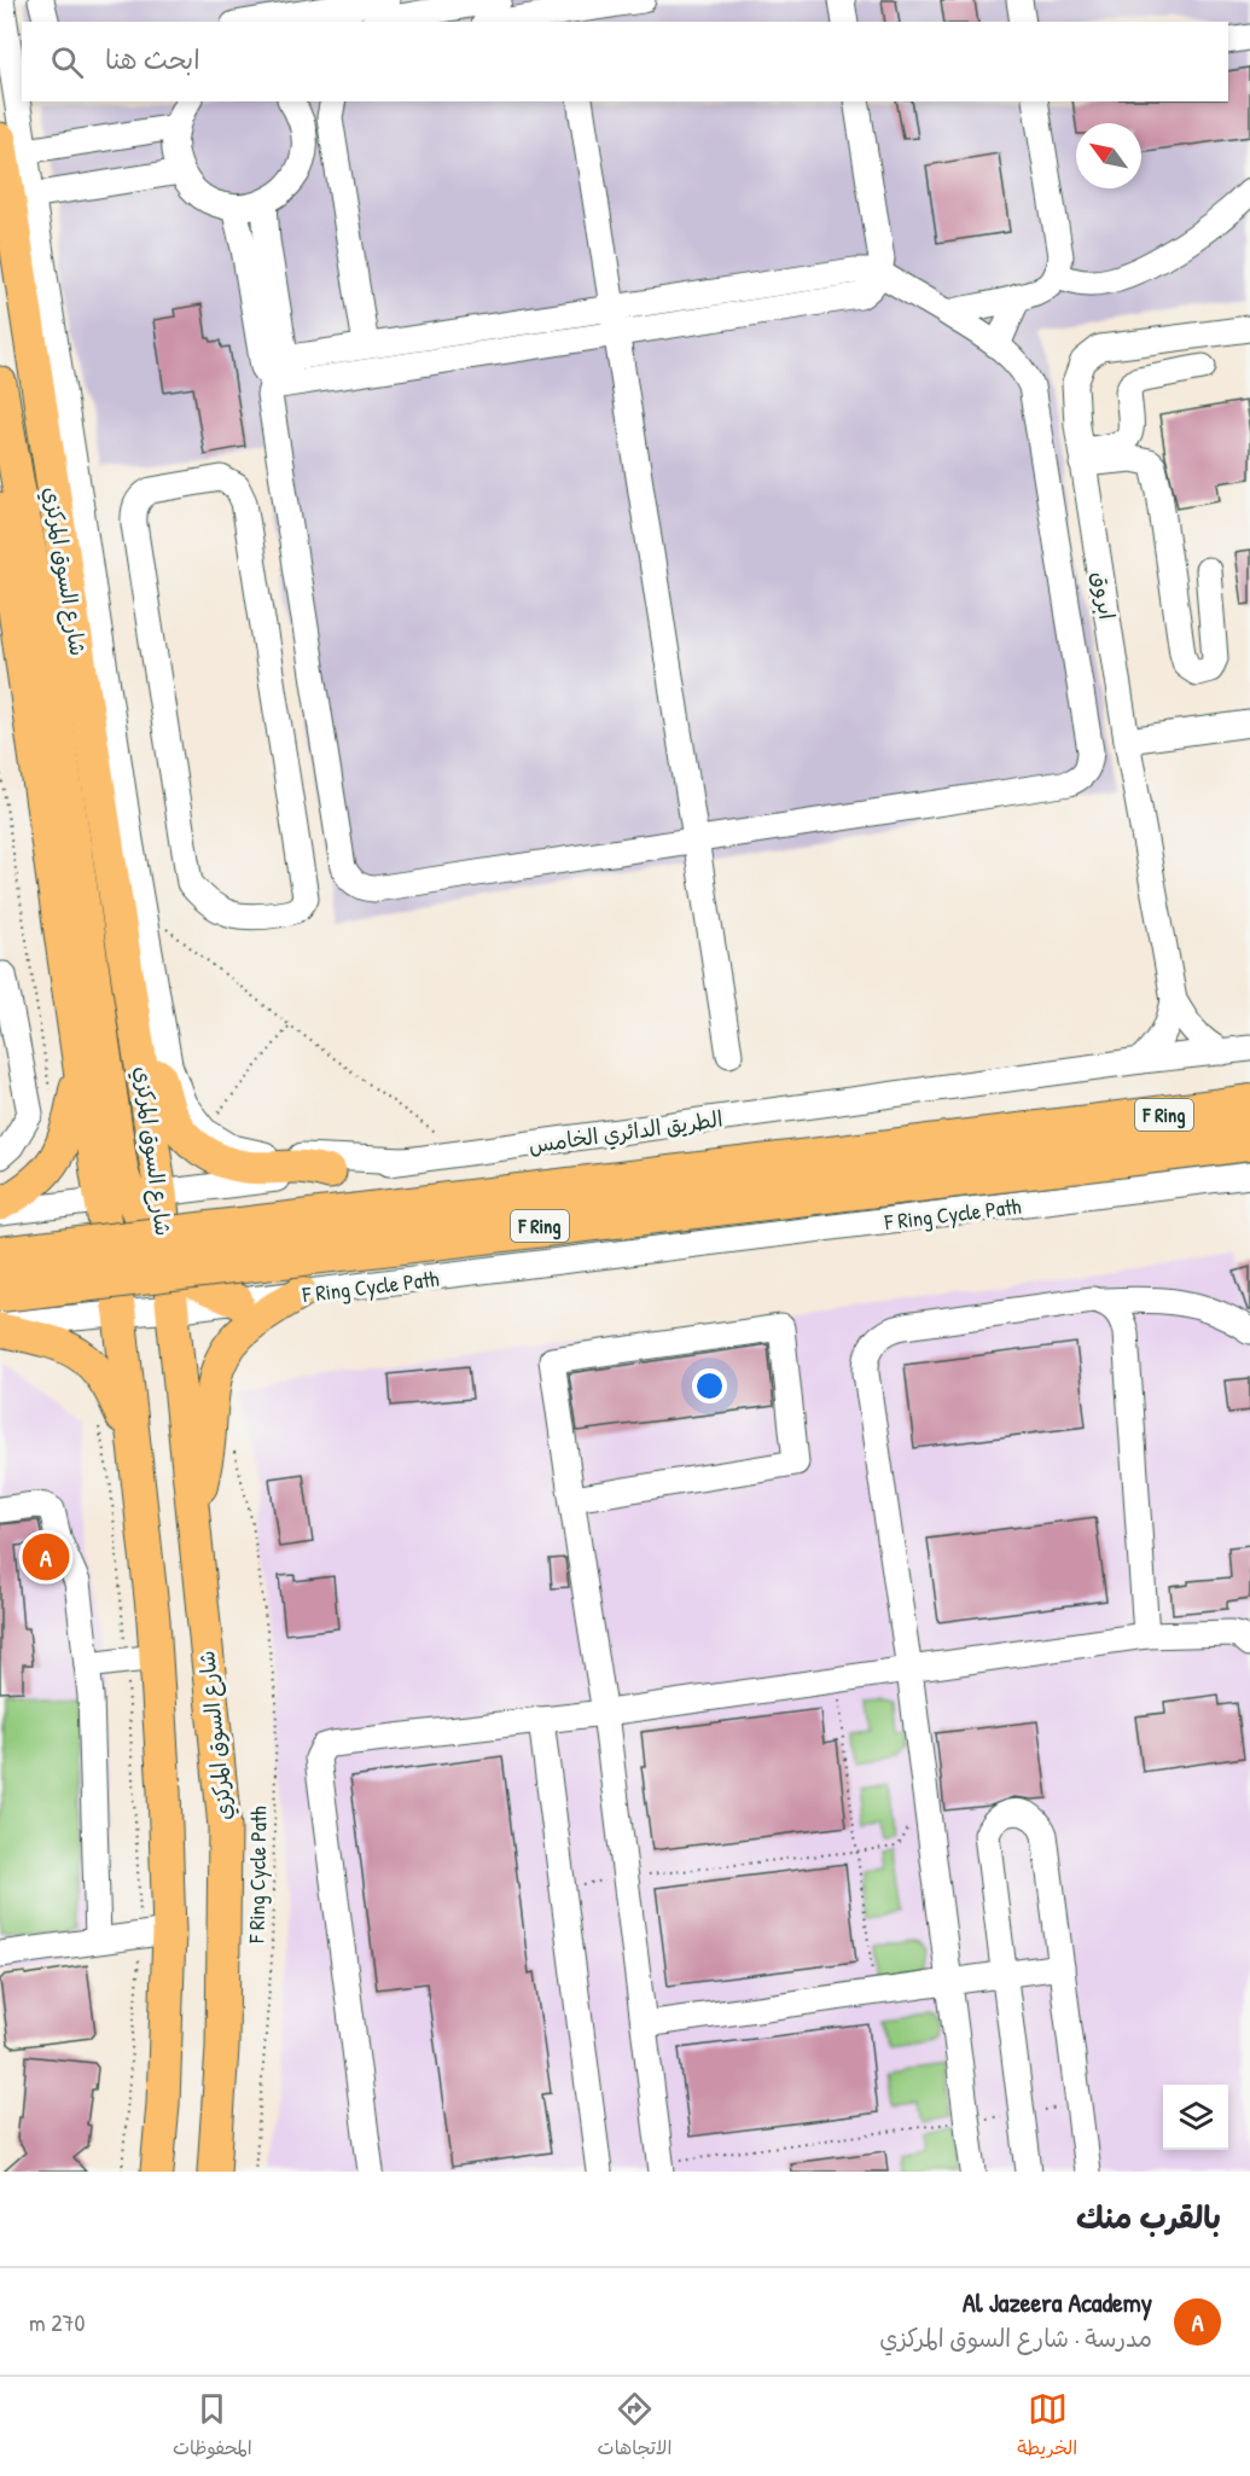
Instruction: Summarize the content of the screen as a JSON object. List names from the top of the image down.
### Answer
{
  "streets": {
    "highway": ["F Ring"],
    "main road": ["شارع السوق المركزي"],
    "street": ["ابروق", "الطريق الدائري الخامس"],
    "path": ["F Ring Cycle Path"]
  },
  "crossings": [
    ["شارع السوق المركزي", "الطريق الدائري الخامس"],
    ["ابروق", "الطريق الدائري الخامس"]
  ],
  "north": "top left",
  "page": {
    "search": "ابحث هنا",
    "pins": "A",
    "heading": "بالقرب منك",
    "list": [
      {
        "mark": "A",
        "name": "Al Jazeera Academy",
        "note": "مدرسة · شارع السوق المركزي",
        "value": "270 m"
      }
    ],
    "nav": ["الخريطة", "الاتجاهات", "المحفوظات"]
  }
}
